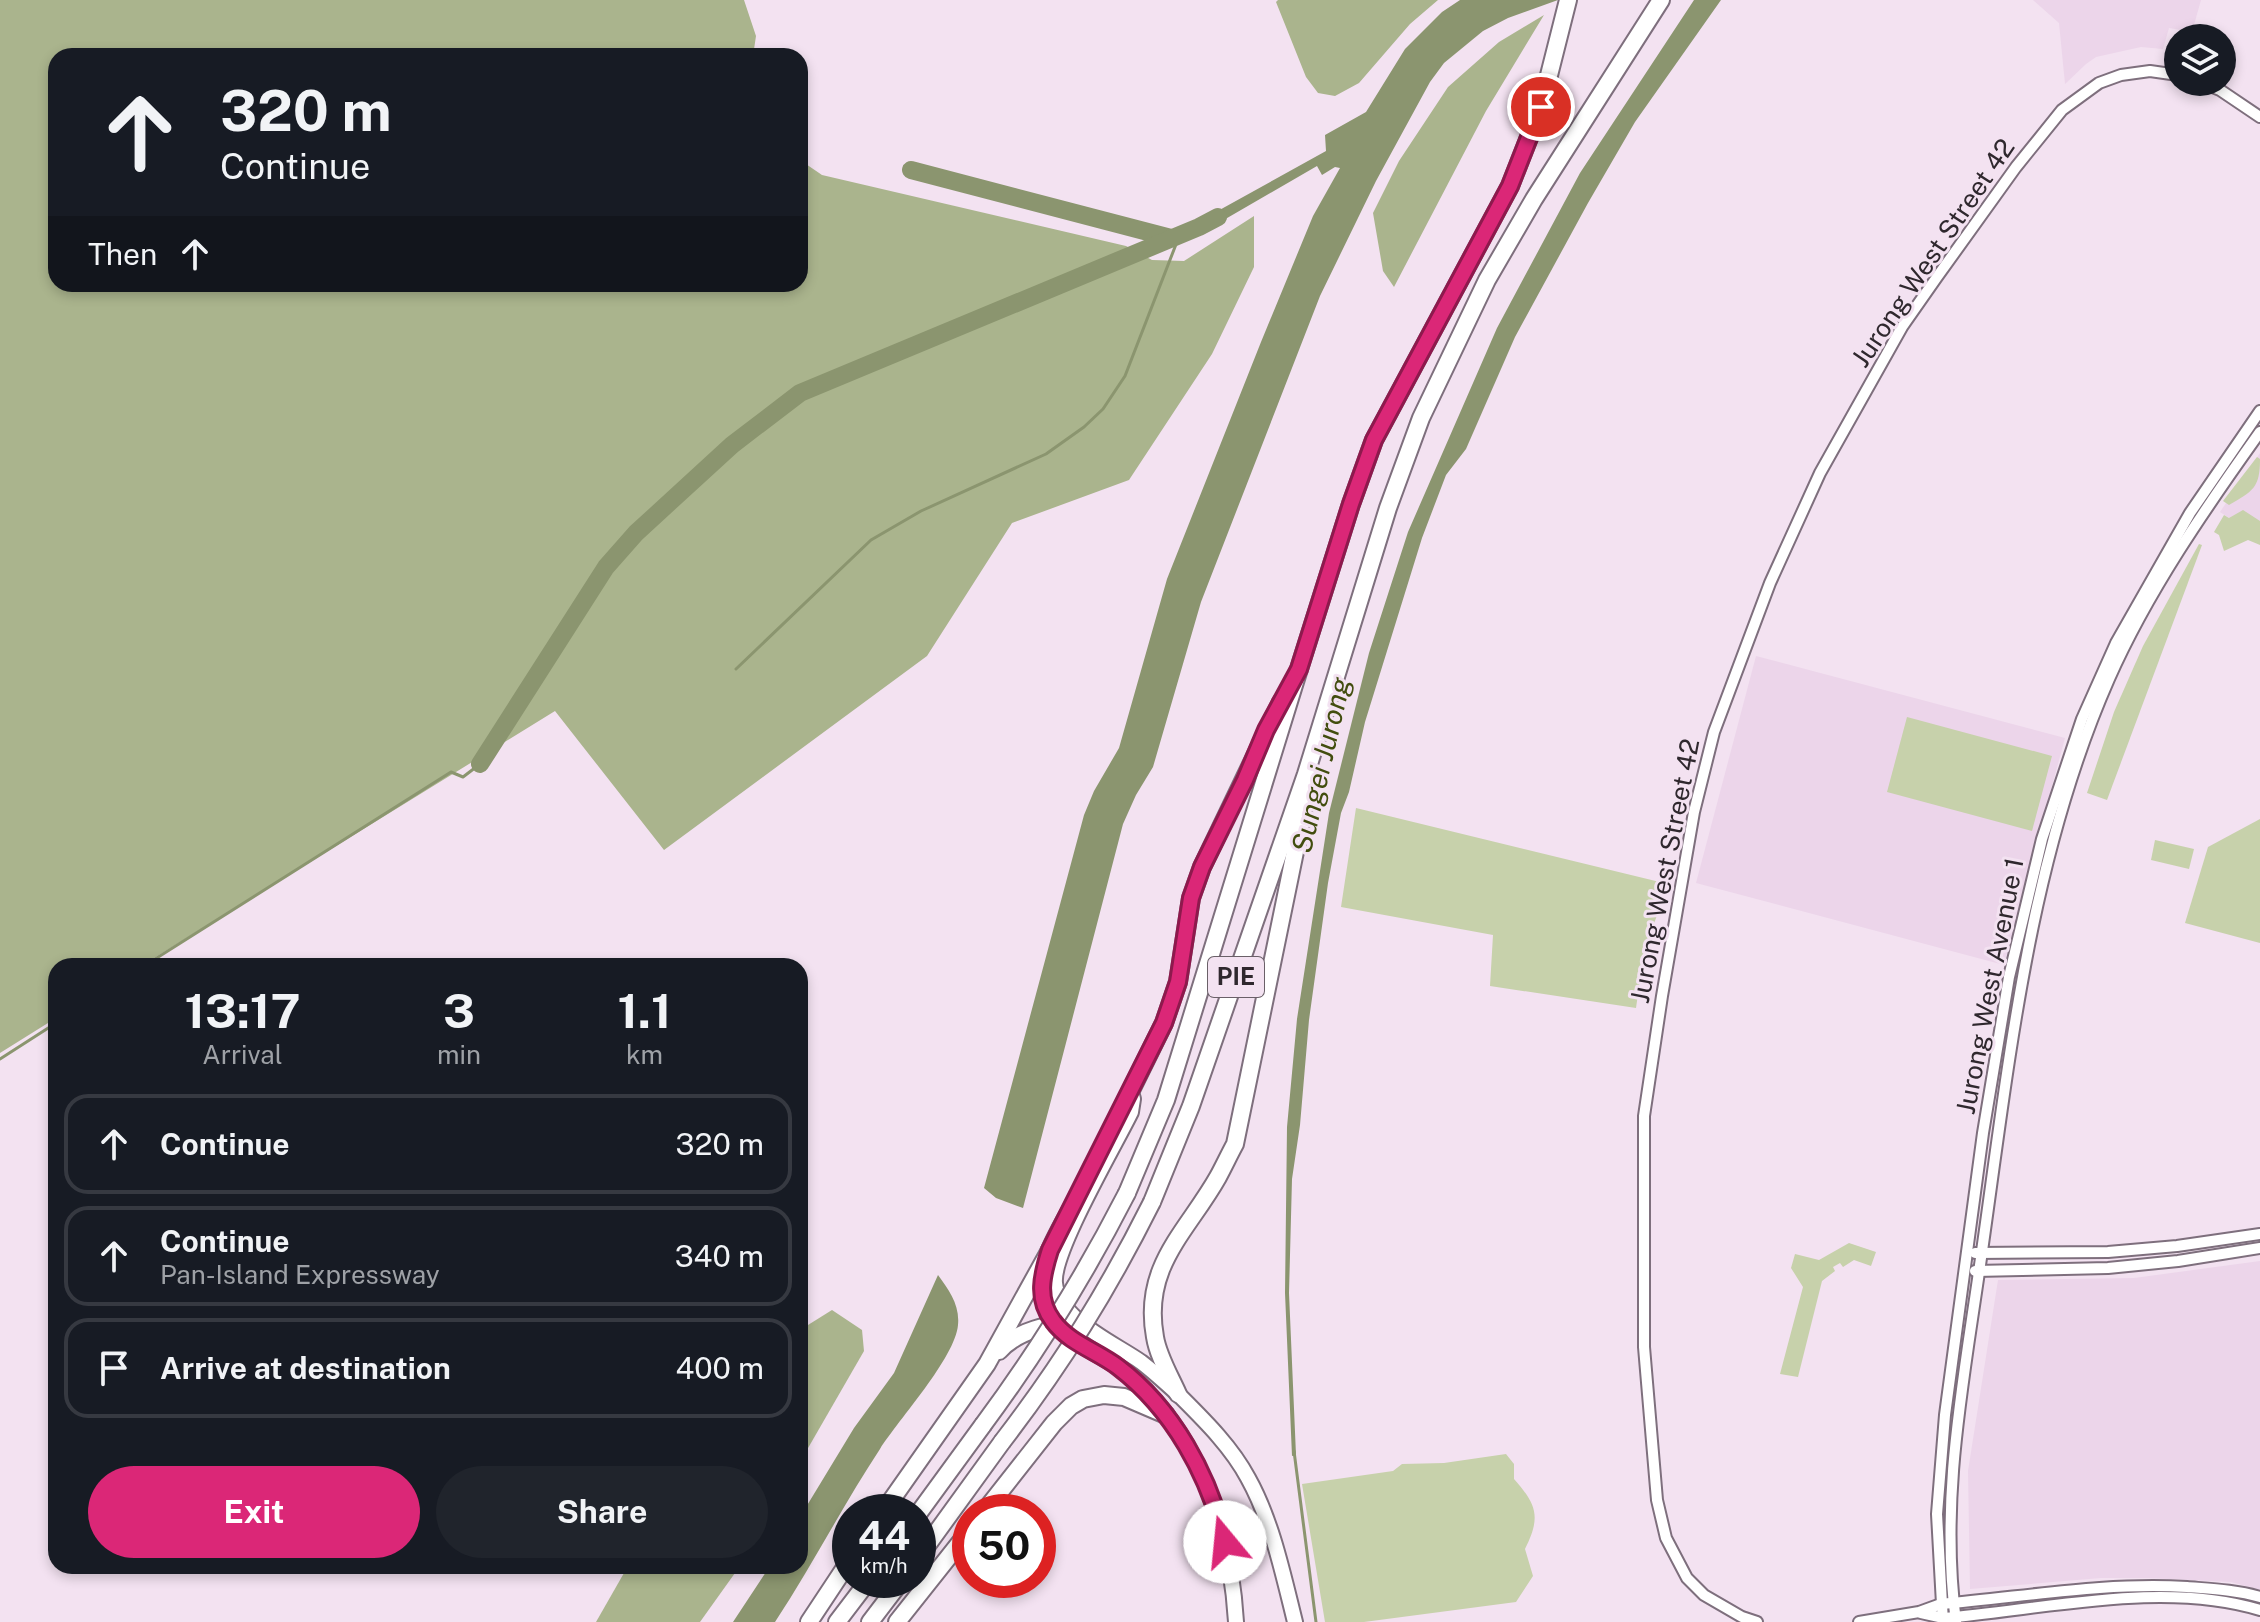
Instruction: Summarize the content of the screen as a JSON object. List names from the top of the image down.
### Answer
{
  "streets": {
    "highway": ["PIE"],
    "street": ["Jurong West Street 42", "Jurong West Avenue 1"]
  },
  "water": ["Sungei Jurong"],
  "page": {
    "turn": ["320 m", "Continue"],
    "then": "Then",
    "eta": [
      "13:17",
      "Arrival",
      "3",
      "min",
      "1.1",
      "km"
    ],
    "list": [
      {
        "name": "Continue",
        "value": "320 m"
      },
      {
        "name": "Continue",
        "note": "Pan-Island Expressway",
        "value": "340 m"
      },
      {
        "name": "Arrive at destination",
        "value": "400 m"
      }
    ],
    "buttons": ["Exit", "Share"],
    "speed": "44 km/h",
    "limit": "50"
  }
}
